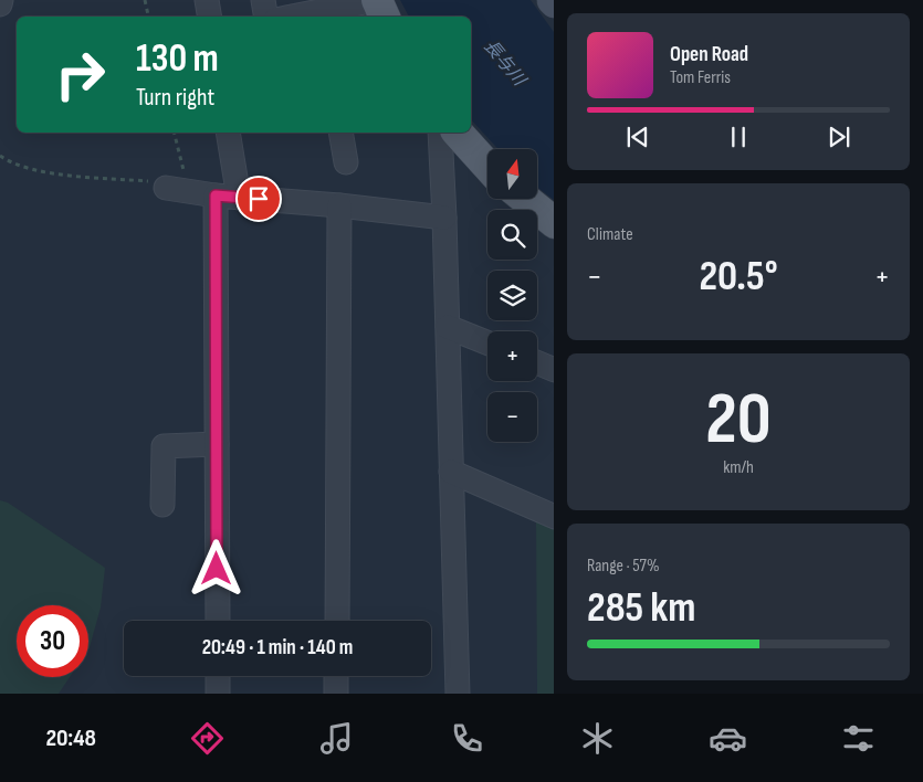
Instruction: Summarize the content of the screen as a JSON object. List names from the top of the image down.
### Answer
{
  "water": ["長与川"],
  "north": "top",
  "page": {
    "turn": ["130 m", "Turn right"],
    "song": ["Open Road", "Tom Ferris"],
    "map_buttons": ["+", "−"],
    "tile": [
      "Climate",
      ["20", "km/h"],
      ["Range · 57%", "285 km"]
    ],
    "heat": ["−", "20.5°", "+"],
    "limit": "30",
    "trip": "20:49 · 1 min · 140 m",
    "tabs": "20:48"
  }
}
